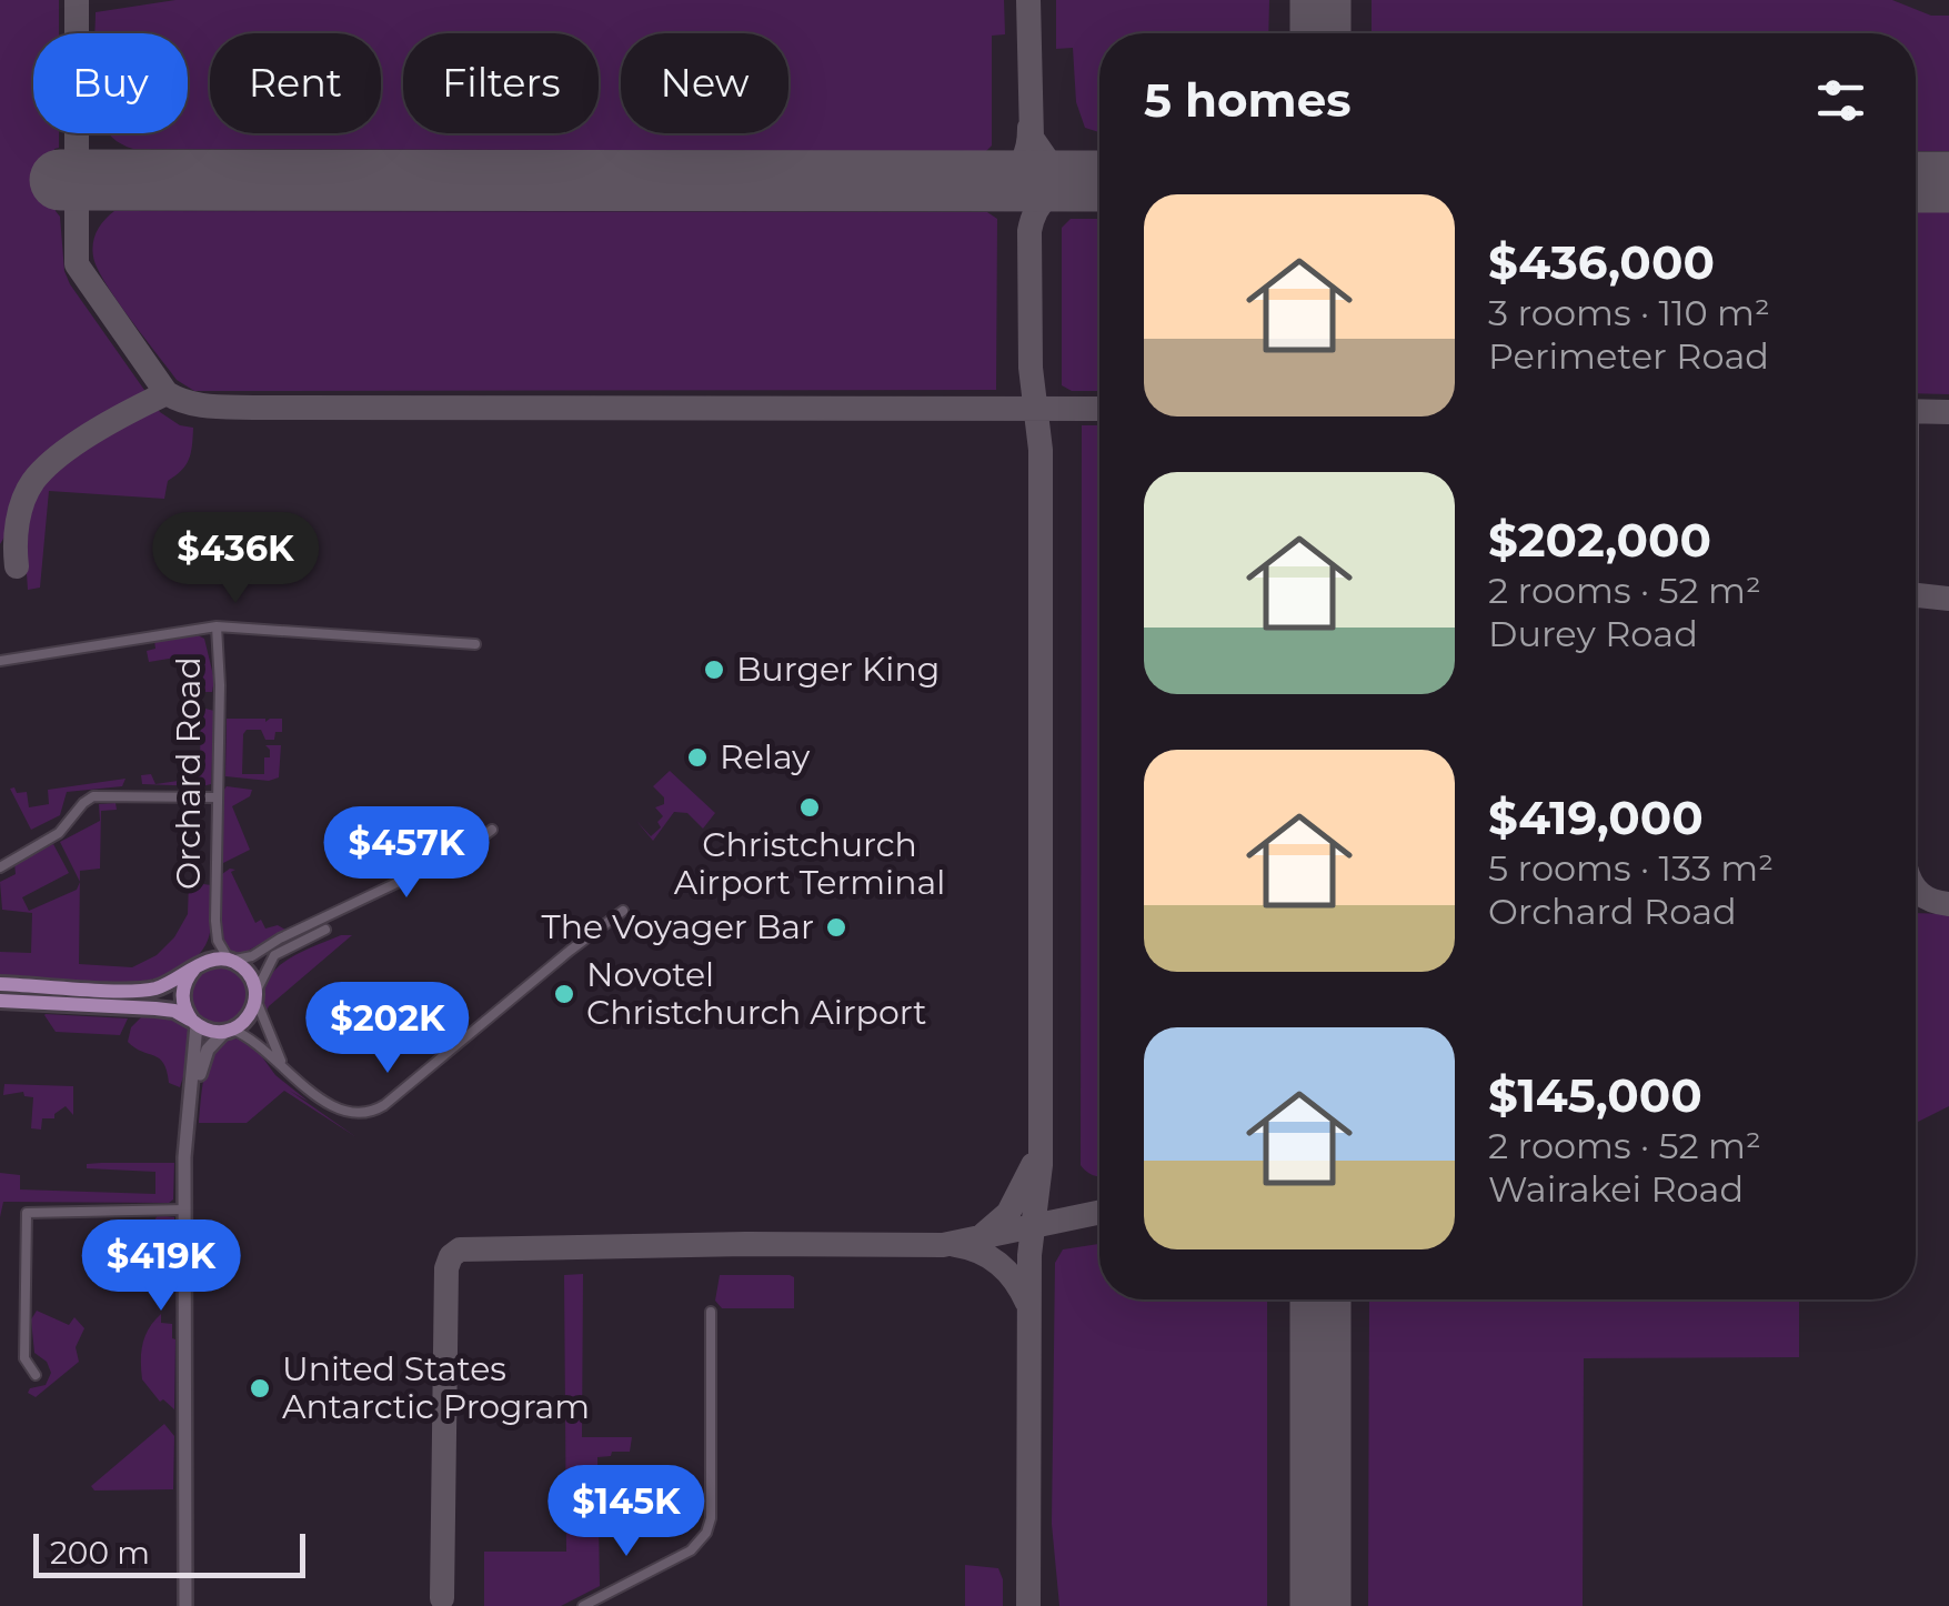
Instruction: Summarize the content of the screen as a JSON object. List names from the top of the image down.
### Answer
{
  "streets": {
    "street": ["Orchard Road"]
  },
  "places": [
    "Burger King",
    "Relay",
    "Christchurch Airport Terminal",
    "The Voyager Bar",
    "Novotel Christchurch Airport",
    "United States Antarctic Program"
  ],
  "scale_bar": "200 m",
  "page": {
    "chip": [
      "Buy",
      "Rent",
      "Filters",
      "New"
    ],
    "heading": "5 homes",
    "list": [
      {
        "name": "$436,000",
        "note": "3 rooms · 110 m² · Perimeter Road"
      },
      {
        "name": "$202,000",
        "note": "2 rooms · 52 m² · Durey Road"
      },
      {
        "name": "$419,000",
        "note": "5 rooms · 133 m² · Orchard Road"
      },
      {
        "name": "$145,000",
        "note": "2 rooms · 52 m² · Wairakei Road"
      }
    ],
    "price": [
      "$436K",
      "$457K",
      "$202K",
      "$419K",
      "$145K"
    ],
    "scale": "200 m"
  }
}
